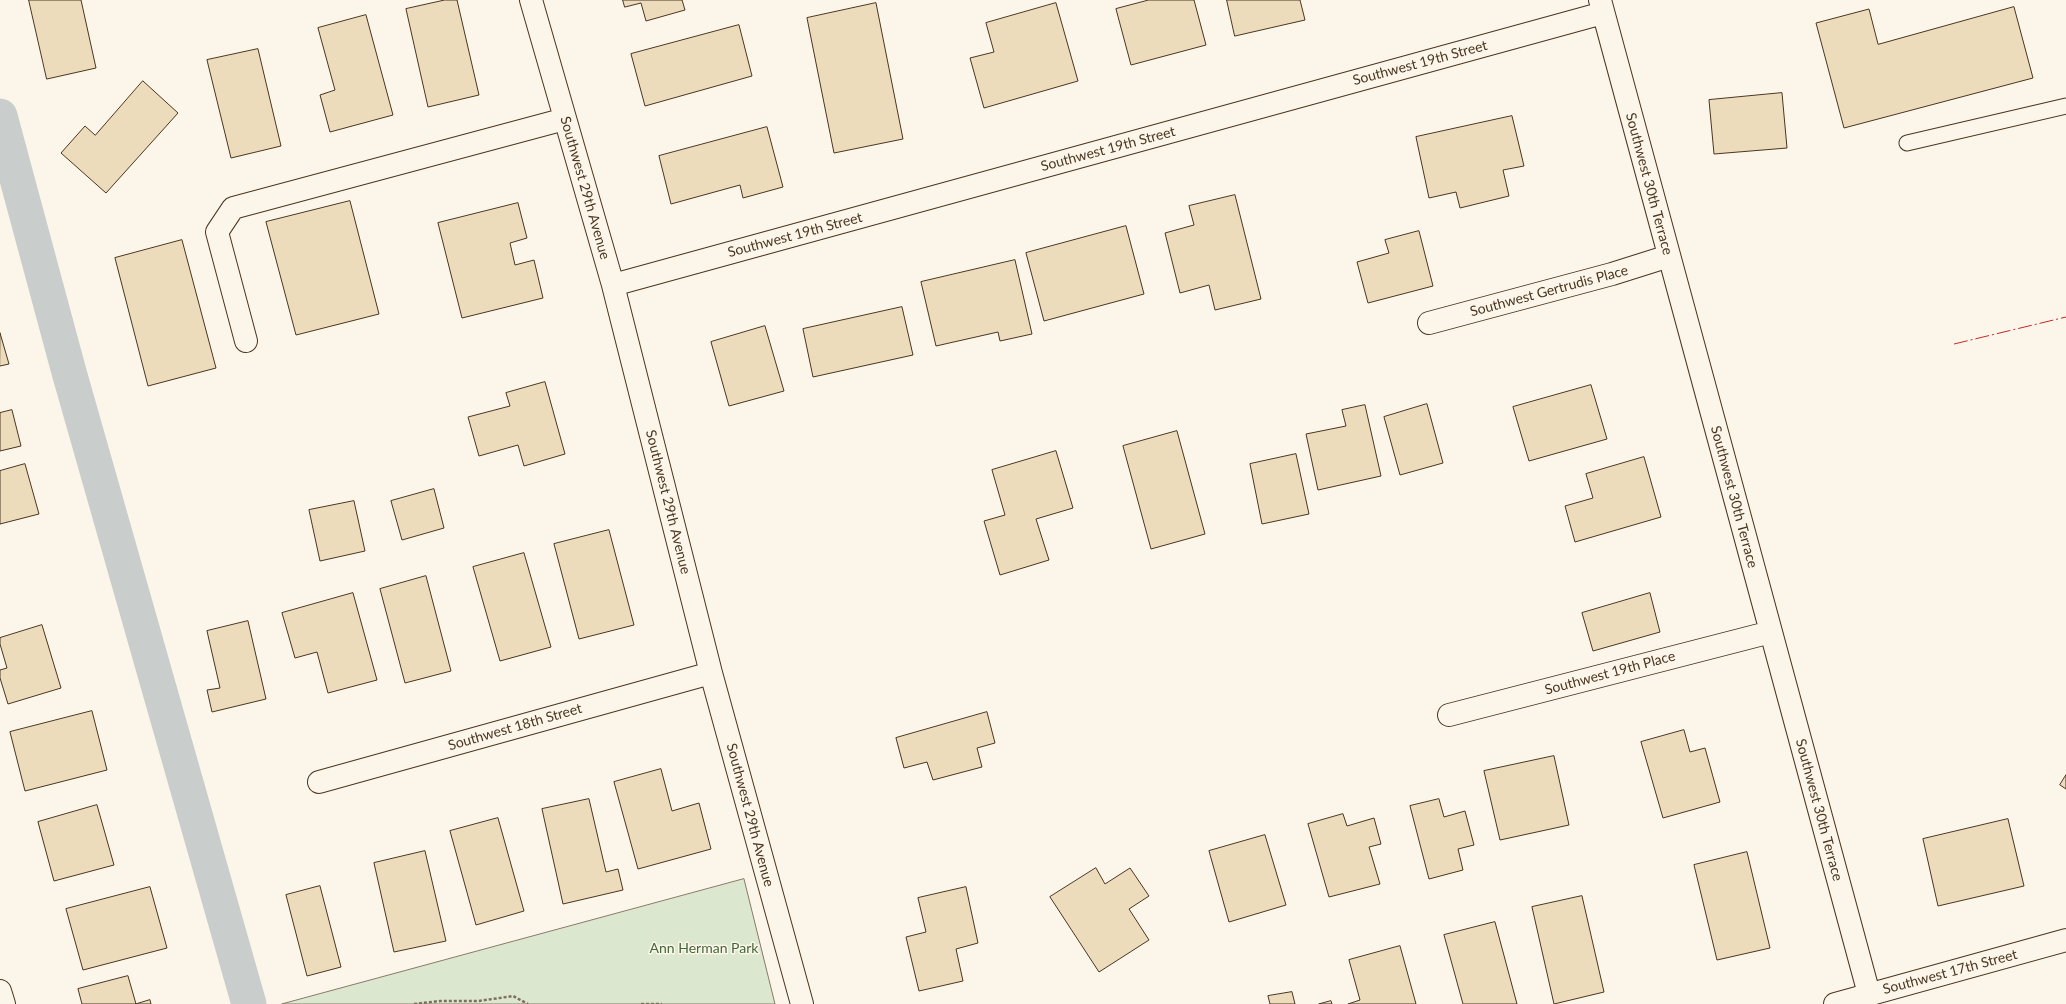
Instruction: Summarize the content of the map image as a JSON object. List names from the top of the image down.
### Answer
{
  "streets": {
    "street": [
      "Southwest 19th Street",
      "Southwest 30th Terrace",
      "Southwest 29th Avenue",
      "Southwest Gertrudis Place",
      "Southwest 19th Place",
      "Southwest 18th Street",
      "Southwest 17th Street"
    ]
  },
  "crossings": [
    ["Southwest 19th Street", "Southwest 30th Terrace"],
    ["Southwest 19th Street", "Southwest 29th Avenue"],
    ["Southwest 30th Terrace", "Southwest Gertrudis Place"],
    ["Southwest 30th Terrace", "Southwest 19th Place"],
    ["Southwest 30th Terrace", "Southwest 17th Street"],
    ["Southwest 29th Avenue", "Southwest 18th Street"]
  ],
  "parks": ["Ann Herman Park"]
}
